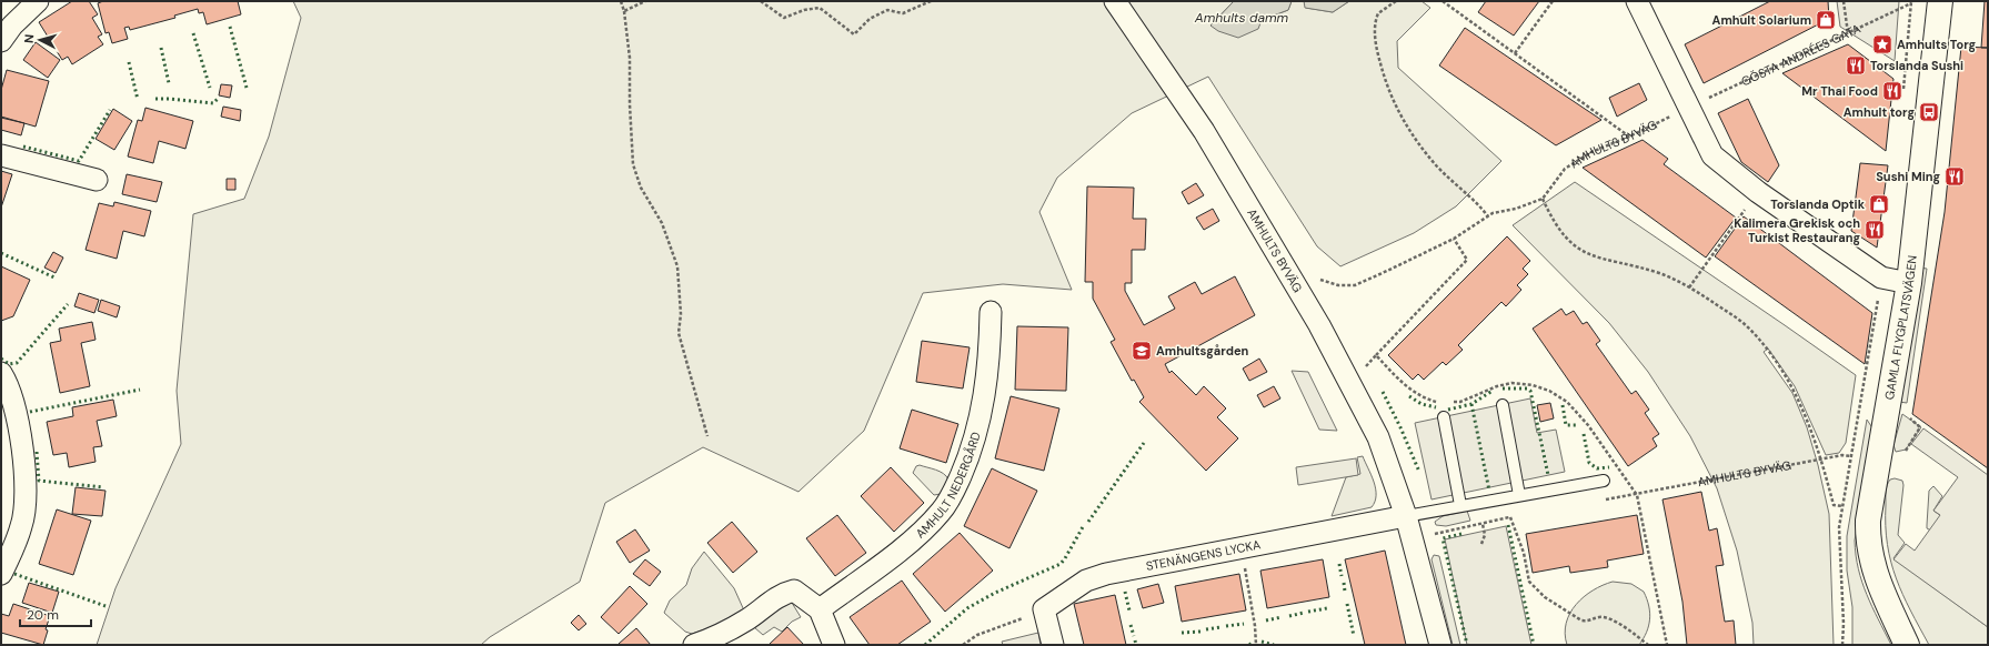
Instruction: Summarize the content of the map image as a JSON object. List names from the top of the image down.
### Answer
{
  "streets": {
    "street": [
      "AMHULTS BYVÄG",
      "GAMLA FLYGPLATSVÄGEN",
      "AMHULT NEDERGÅRD",
      "STENÄNGENS LYCKA"
    ],
    "path": ["GÖSTA ANDRÉES GATA"]
  },
  "crossings": [
    ["GÖSTA ANDRÉES GATA", "AMHULTS BYVÄG"],
    ["AMHULTS BYVÄG", "STENÄNGENS LYCKA"]
  ],
  "water": ["Amhults damm"],
  "places": {
    "shop": ["Amhult Solarium", "Torslanda Optik"],
    "place": ["Amhults Torg"],
    "restaurant": [
      "Torslanda Sushi",
      "Mr Thai Food",
      "Sushi Ming",
      "Kalimera Grekisk och Turkist Restaurang"
    ],
    "bus stop": ["Amhult torg"],
    "school or university": ["Amhultsgården"]
  },
  "scale_bar": "20 m",
  "north": "left"
}
